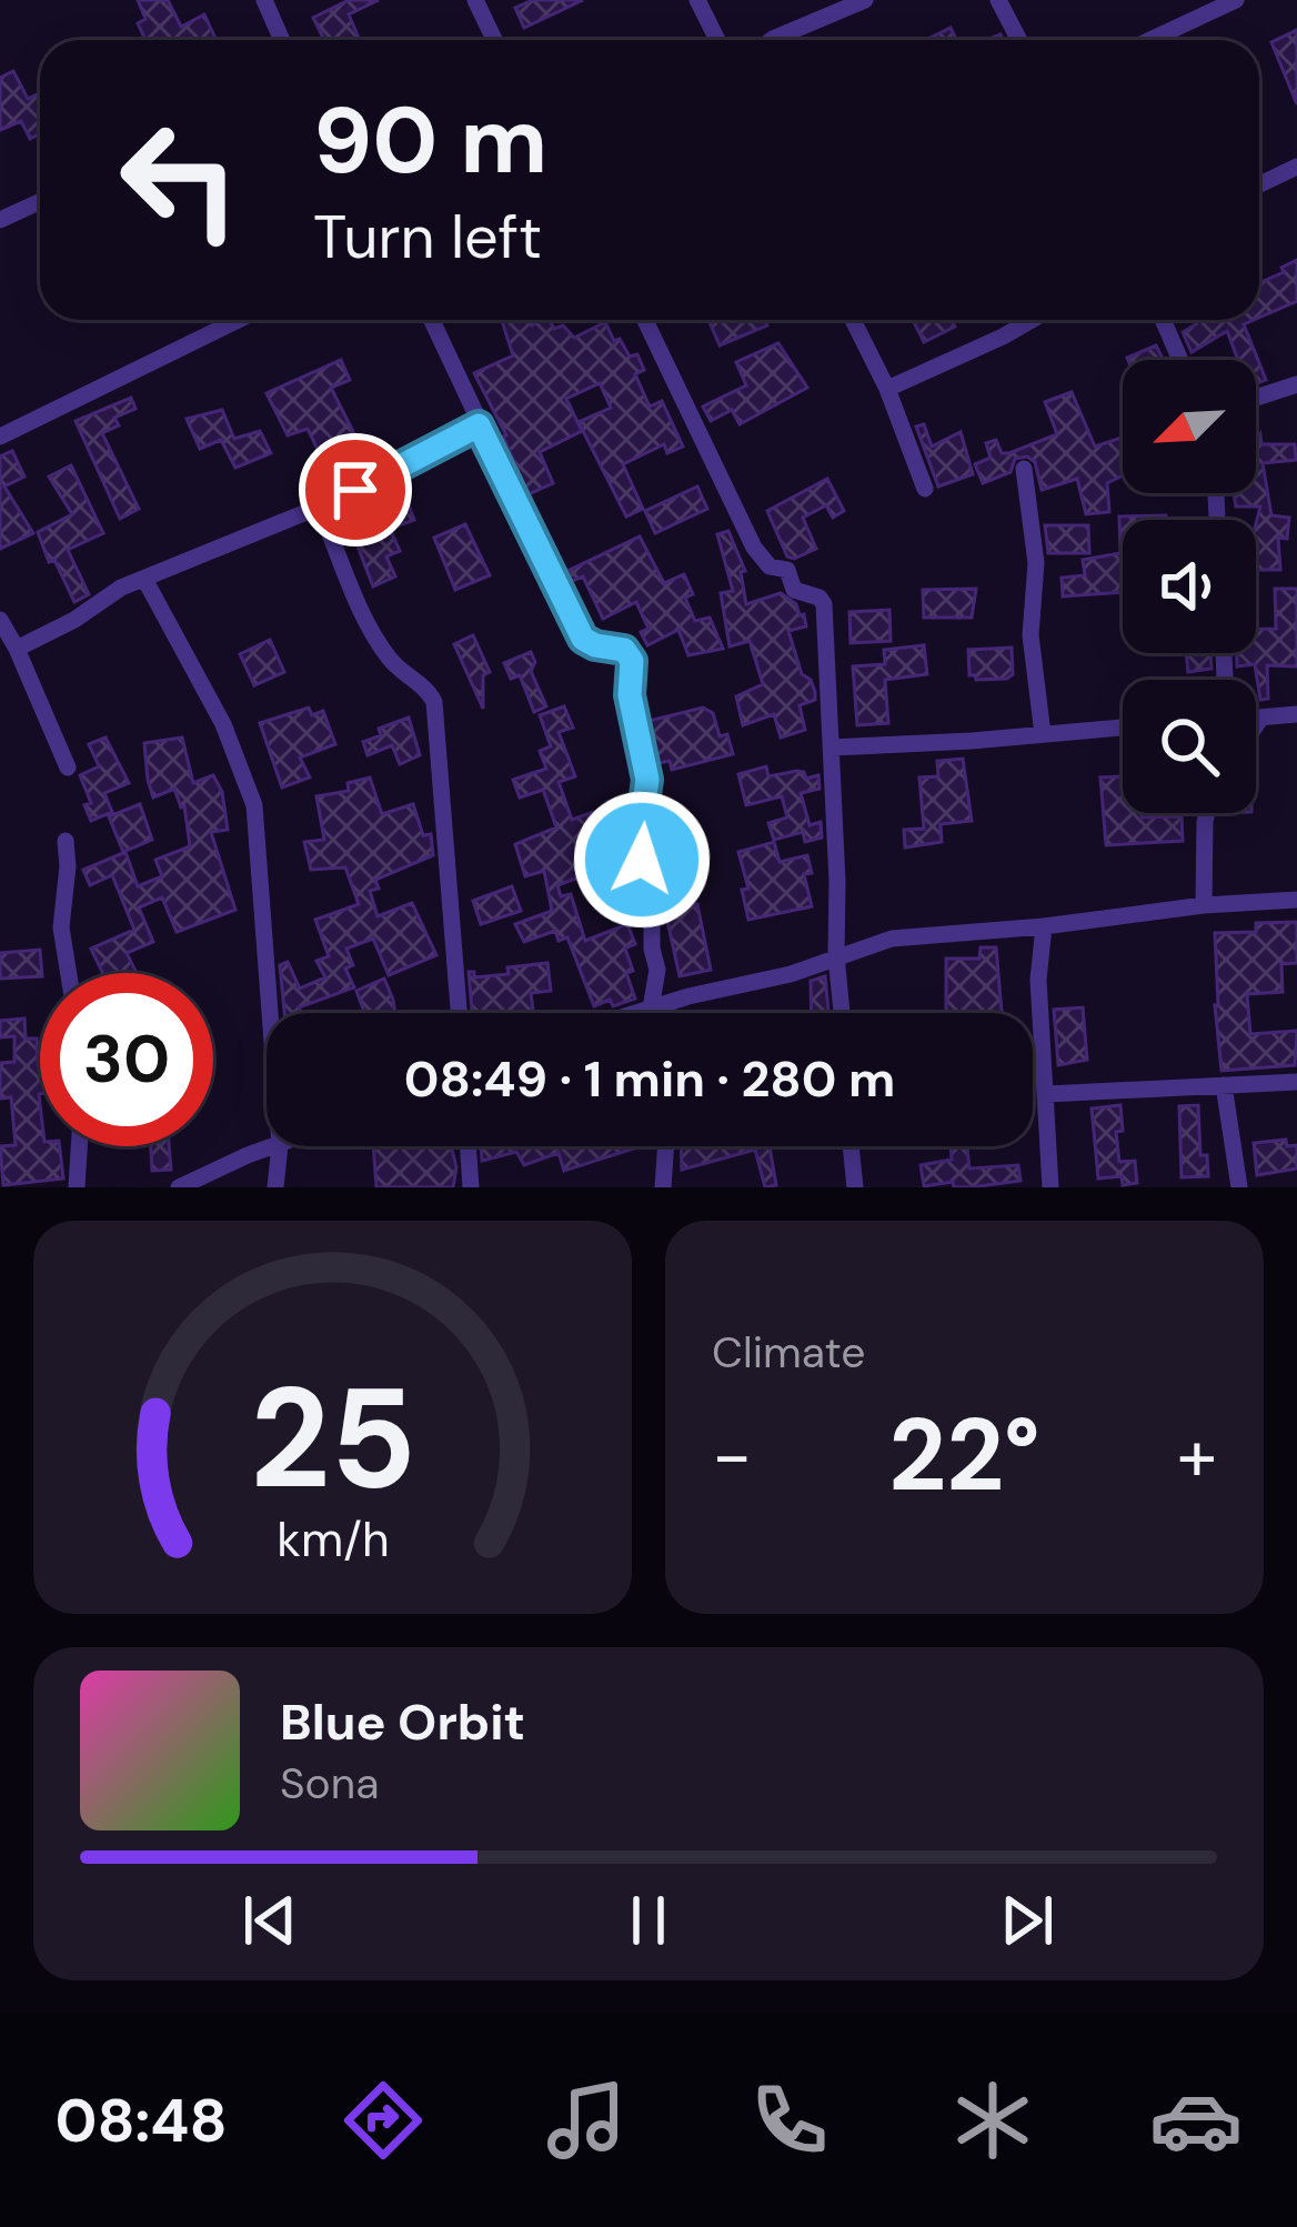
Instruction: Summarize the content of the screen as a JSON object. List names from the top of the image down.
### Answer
{
  "north": "bottom left",
  "page": {
    "turn": ["90 m", "Turn left"],
    "limit": "30",
    "trip": "08:49 · 1 min · 280 m",
    "tile": "Climate",
    "heat": ["−", "22°", "+"],
    "song": ["Blue Orbit", "Sona"],
    "tabs": "08:48",
    "gauge": ["25", "km/h"]
  }
}
